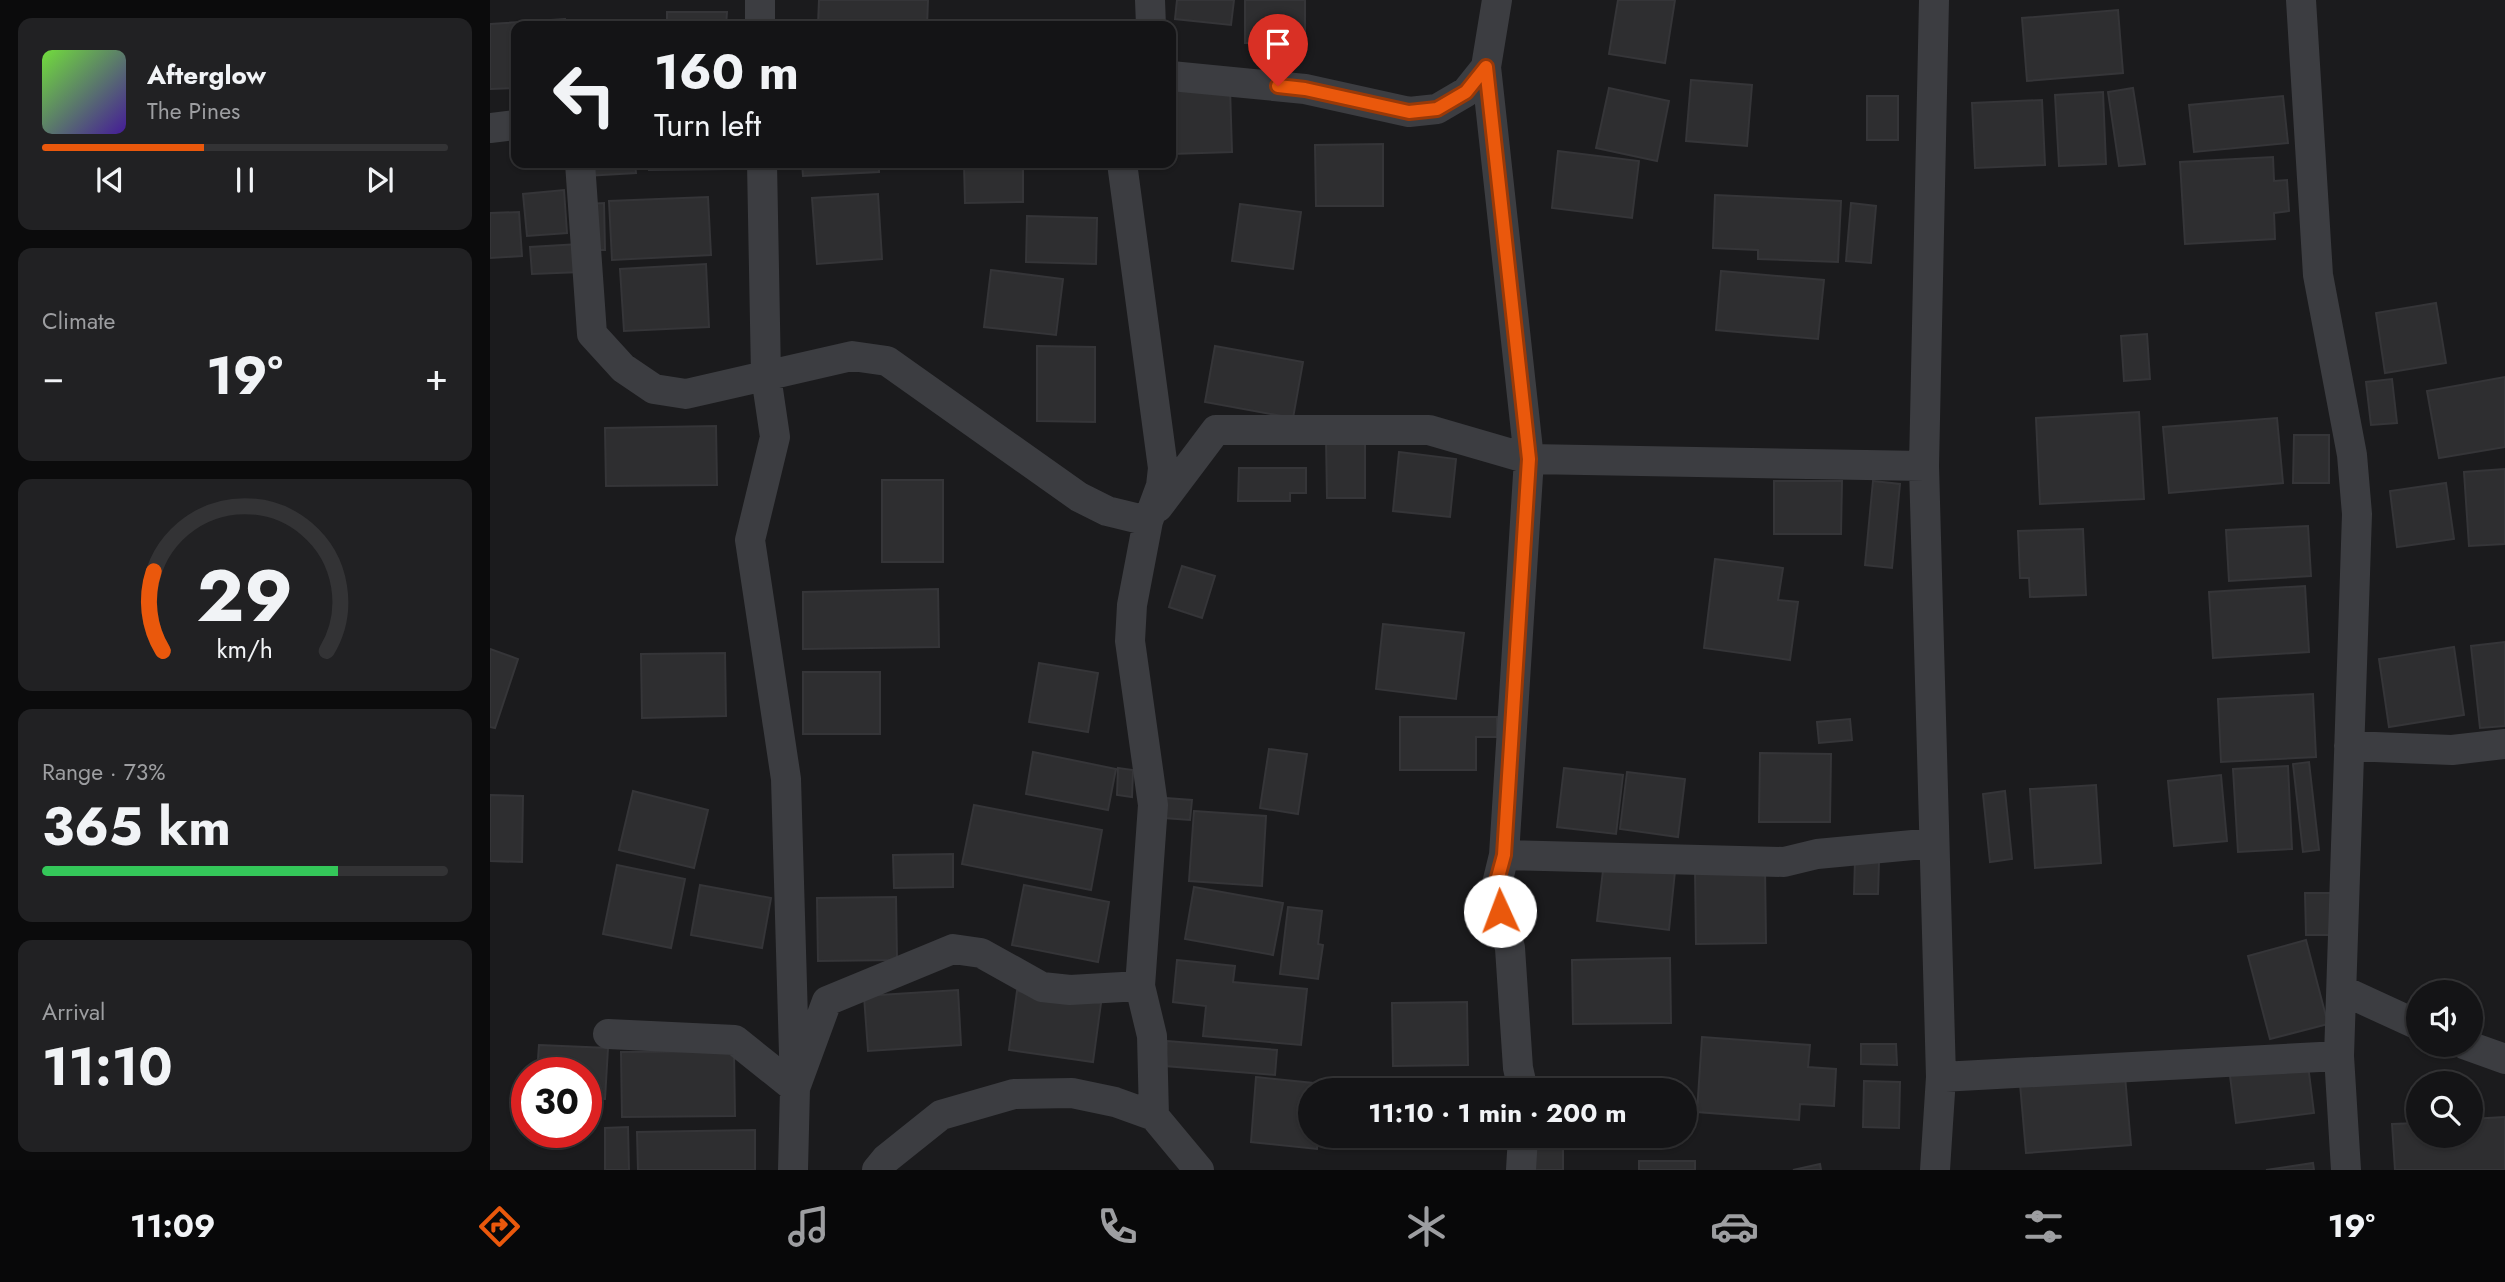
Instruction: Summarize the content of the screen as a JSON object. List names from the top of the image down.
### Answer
{
  "page": {
    "turn": ["160 m", "Turn left"],
    "song": ["Afterglow", "The Pines"],
    "tile": [
      "Climate",
      ["Range · 73%", "365 km"],
      ["Arrival", "11:10"]
    ],
    "heat": ["−", "19°", "+"],
    "limit": "30",
    "trip": "11:10 · 1 min · 200 m",
    "tabs": ["11:09", "19°"],
    "gauge": ["29", "km/h"]
  }
}
